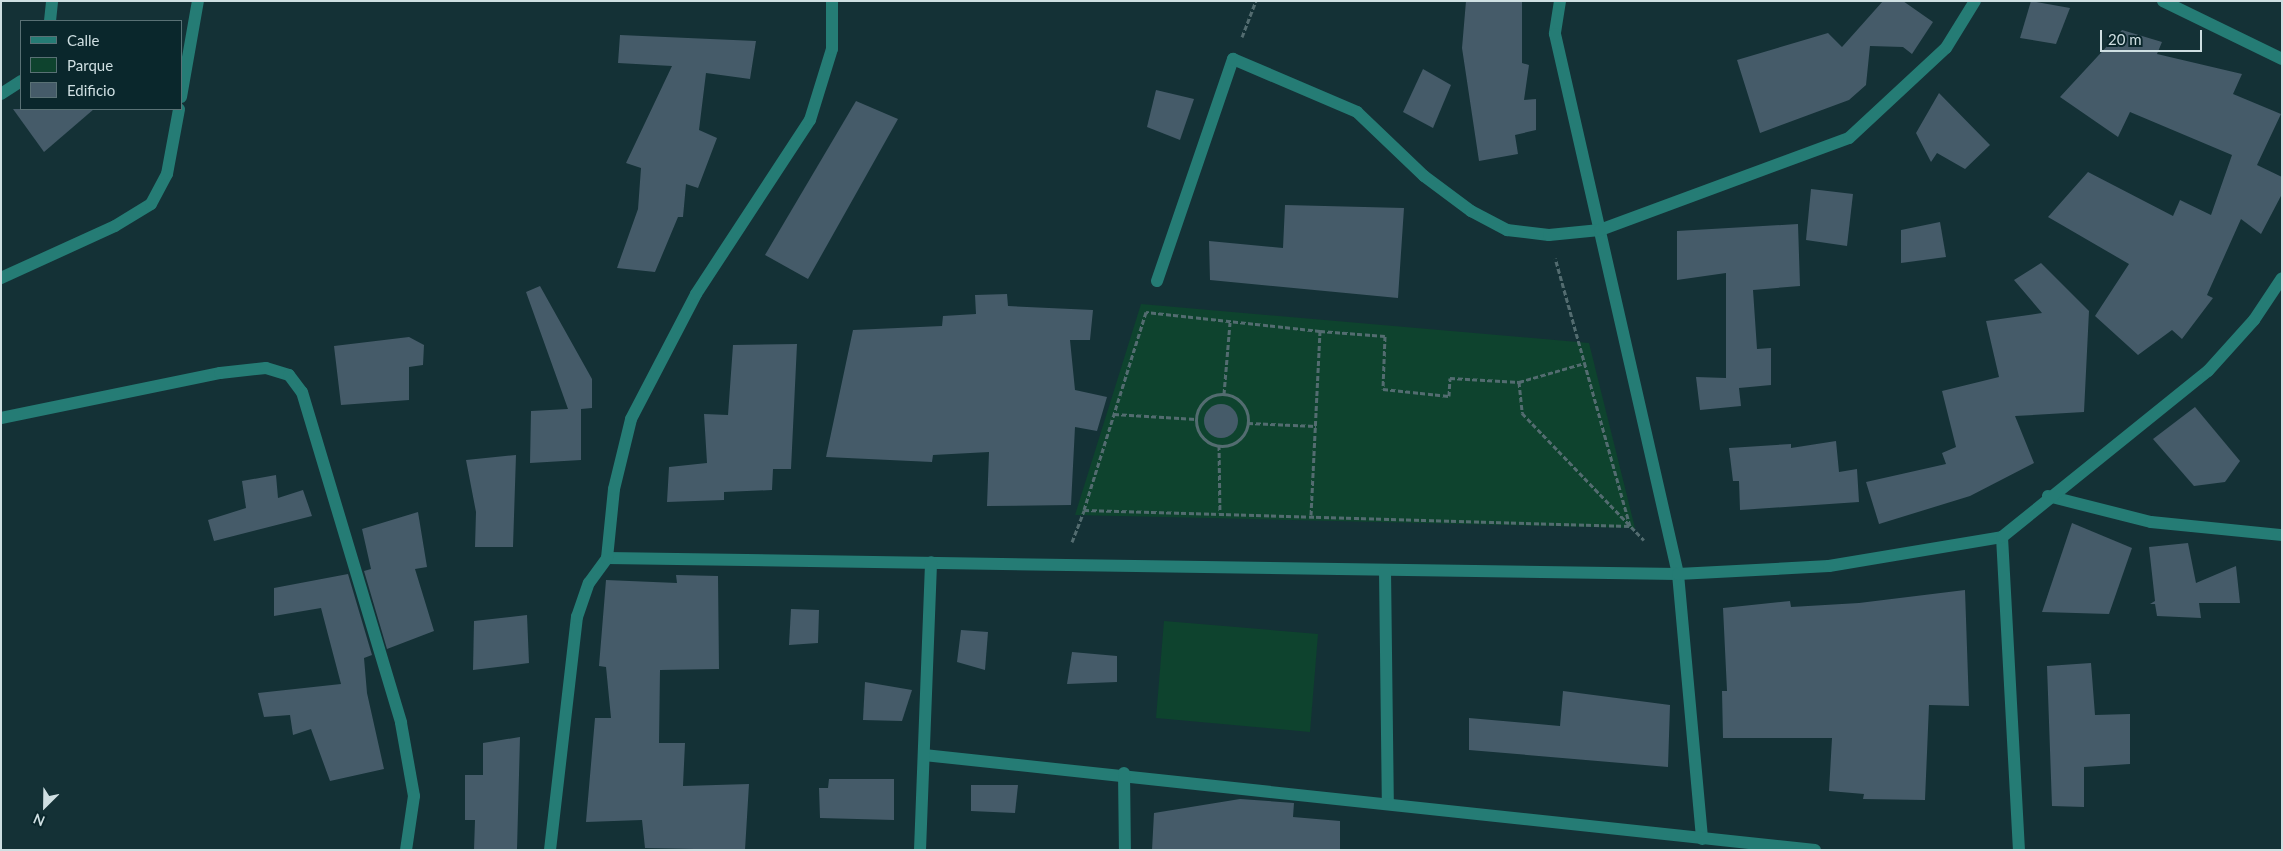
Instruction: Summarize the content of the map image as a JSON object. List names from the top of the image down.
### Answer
{
  "legend": ["Calle", "Parque", "Edificio"],
  "scale_bar": "20 m",
  "north": "bottom left"
}
